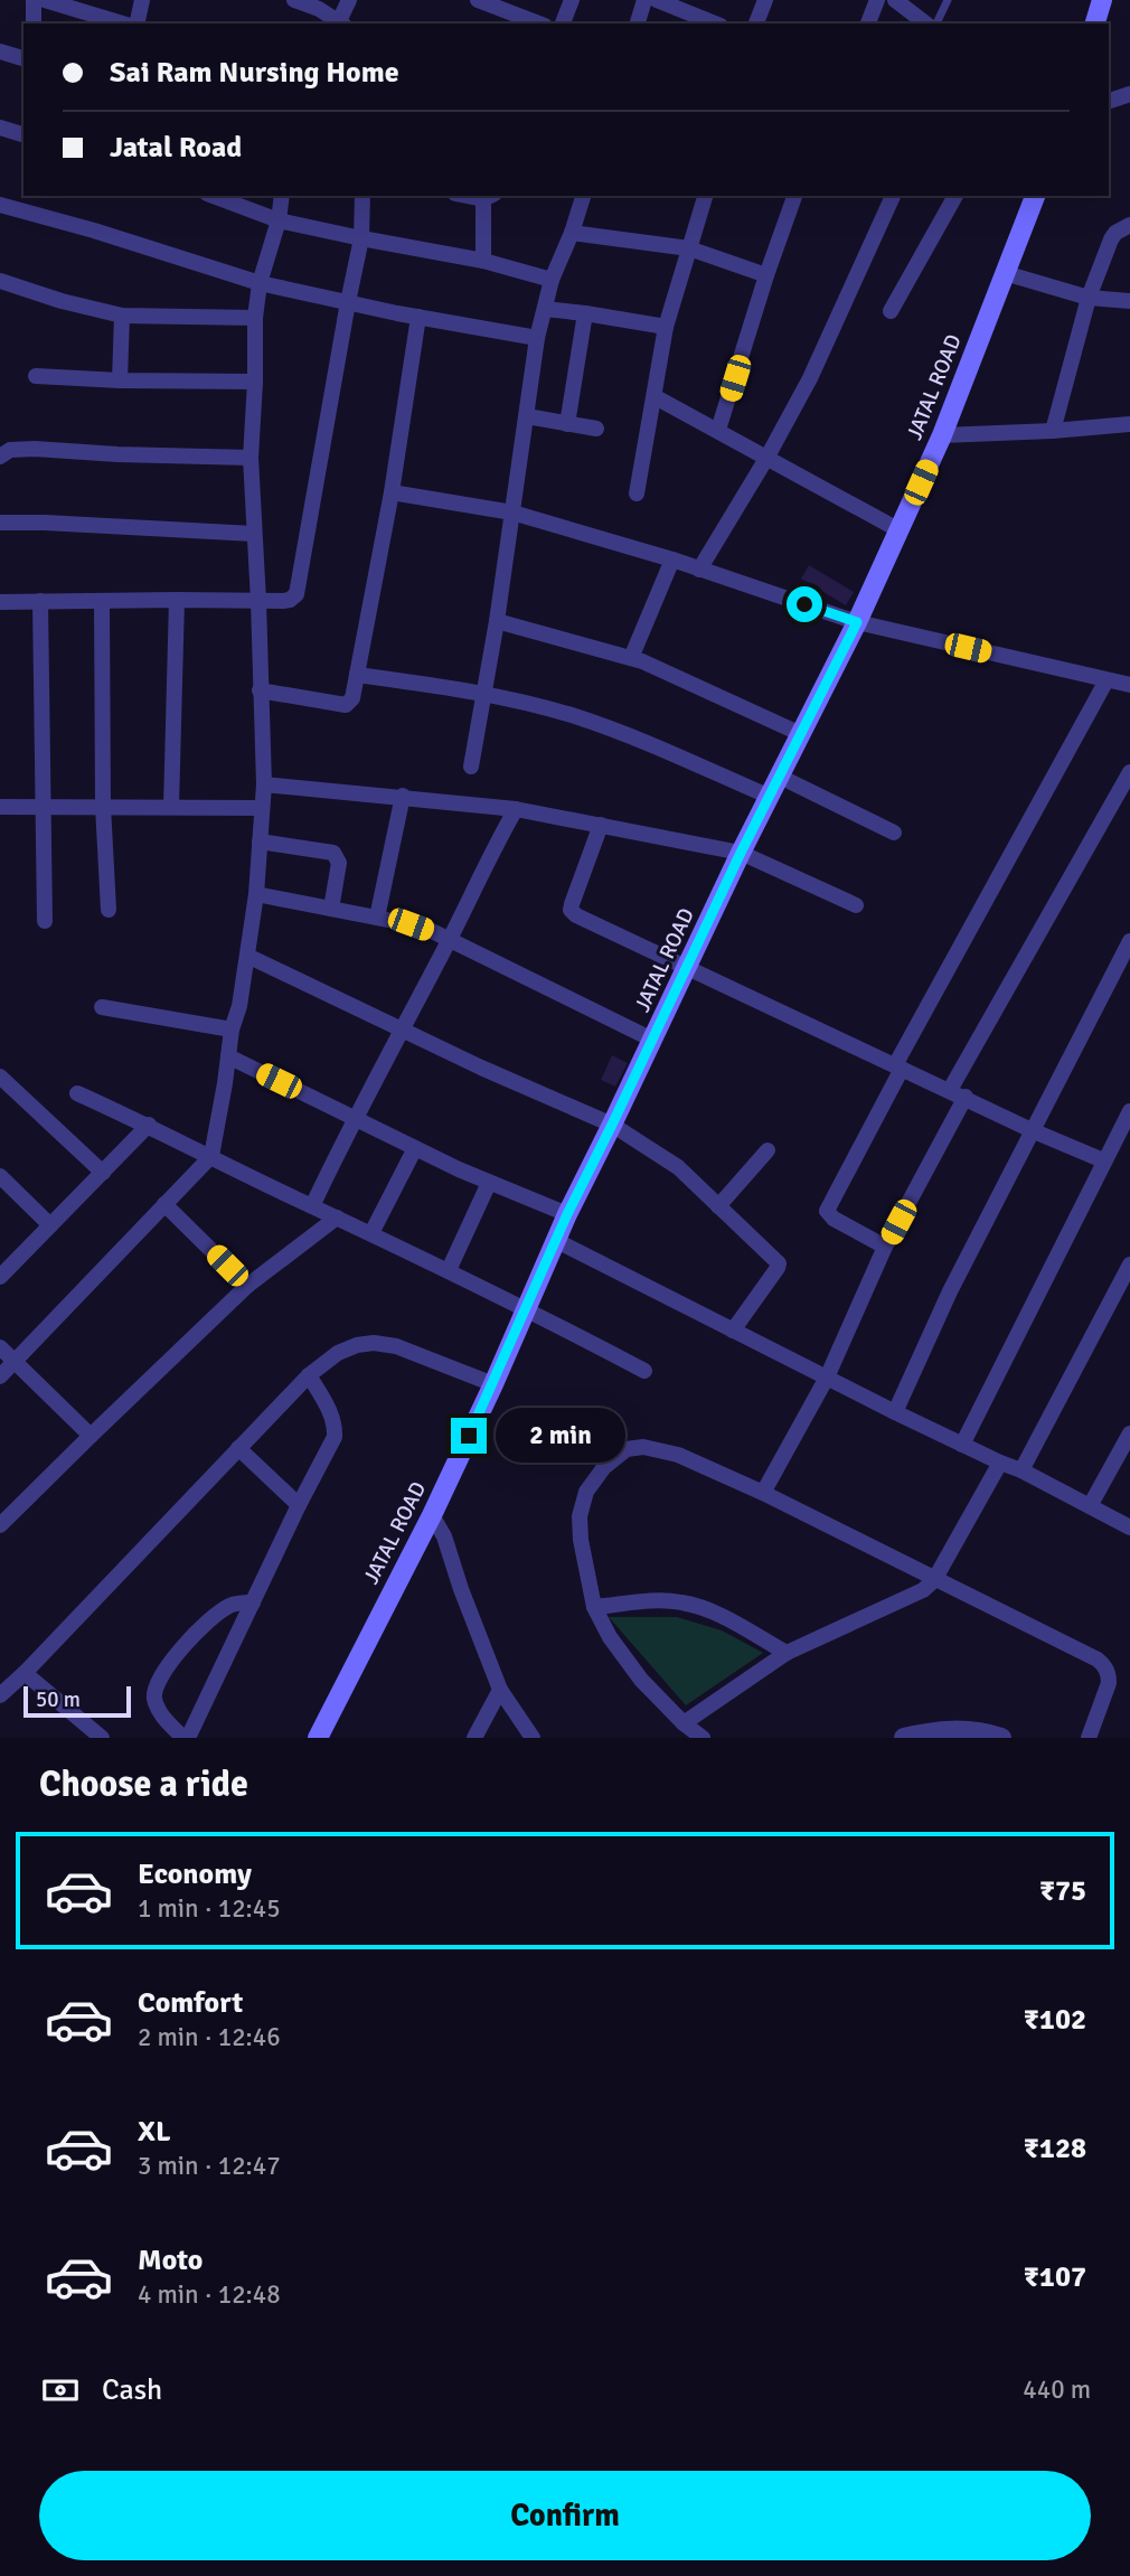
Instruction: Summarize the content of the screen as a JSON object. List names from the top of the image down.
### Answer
{
  "streets": {
    "main road": ["JATAL ROAD"]
  },
  "scale_bar": "50 m",
  "page": {
    "banner": ["Sai Ram Nursing Home", "Jatal Road"],
    "bubble": "2 min",
    "scale": "50 m",
    "heading": "Choose a ride",
    "list": [
      {
        "name": "Economy",
        "note": "1 min · 12:45",
        "value": "₹75"
      },
      {
        "name": "Comfort",
        "note": "2 min · 12:46",
        "value": "₹102"
      },
      {
        "name": "XL",
        "note": "3 min · 12:47",
        "value": "₹128"
      },
      {
        "name": "Moto",
        "note": "4 min · 12:48",
        "value": "₹107"
      }
    ],
    "pay": ["Cash", "440 m"],
    "buttons": "Confirm"
  }
}
